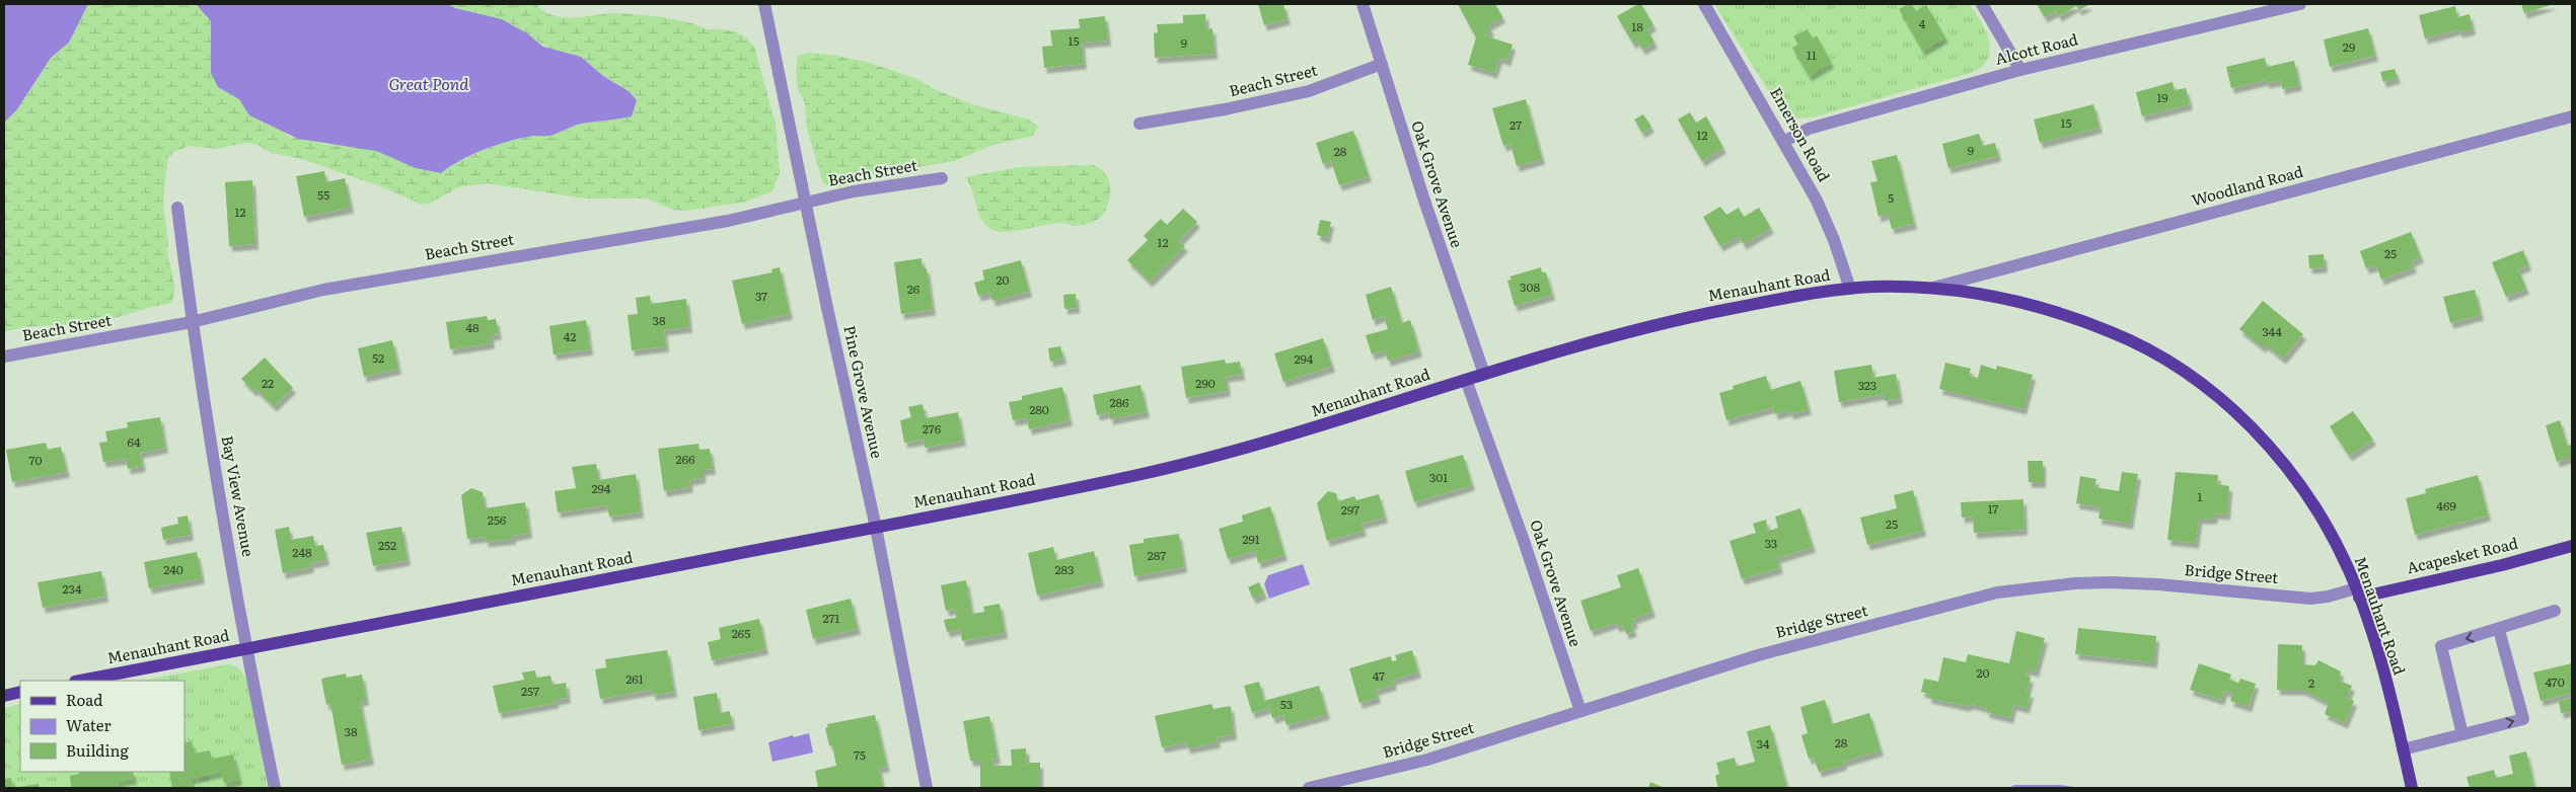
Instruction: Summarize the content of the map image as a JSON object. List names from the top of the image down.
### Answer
{
  "streets": {
    "main road": ["Menauhant Road", "Acapesket Road"],
    "street": [
      "Alcott Road",
      "Beach Street",
      "Emerson Road",
      "Oak Grove Avenue",
      "Woodland Road",
      "Pine Grove Avenue",
      "Bay View Avenue",
      "Bridge Street"
    ]
  },
  "crossings": [
    ["Alcott Road", "Emerson Road"],
    ["Beach Street", "Oak Grove Avenue"],
    ["Beach Street", "Pine Grove Avenue"],
    ["Beach Street", "Bay View Avenue"],
    ["Emerson Road", "Menauhant Road"],
    ["Oak Grove Avenue", "Menauhant Road"],
    ["Oak Grove Avenue", "Bridge Street"],
    ["Woodland Road", "Menauhant Road"],
    ["Menauhant Road", "Pine Grove Avenue"],
    ["Menauhant Road", "Bay View Avenue"],
    ["Menauhant Road", "Acapesket Road"],
    ["Menauhant Road", "Bridge Street"],
    ["Acapesket Road", "Bridge Street"]
  ],
  "water": ["Great Pond"],
  "house_numbers": [
    "4",
    "18",
    "15",
    "9",
    "29",
    "11",
    "19",
    "15",
    "27",
    "12",
    "9",
    "28",
    "55",
    "5",
    "12",
    "12",
    "25",
    "20",
    "308",
    "26",
    "37",
    "38",
    "48",
    "344",
    "42",
    "52",
    "294",
    "22",
    "290",
    "323",
    "286",
    "280",
    "276",
    "64",
    "266",
    "70",
    "301",
    "294",
    "1",
    "469",
    "17",
    "297",
    "256",
    "25",
    "291",
    "33",
    "252",
    "248",
    "287",
    "240",
    "283",
    "234",
    "271",
    "265",
    "20",
    "47",
    "261",
    "470",
    "2",
    "257",
    "53",
    "38",
    "28",
    "34",
    "75"
  ],
  "legend": ["Road", "Water", "Building"]
}
